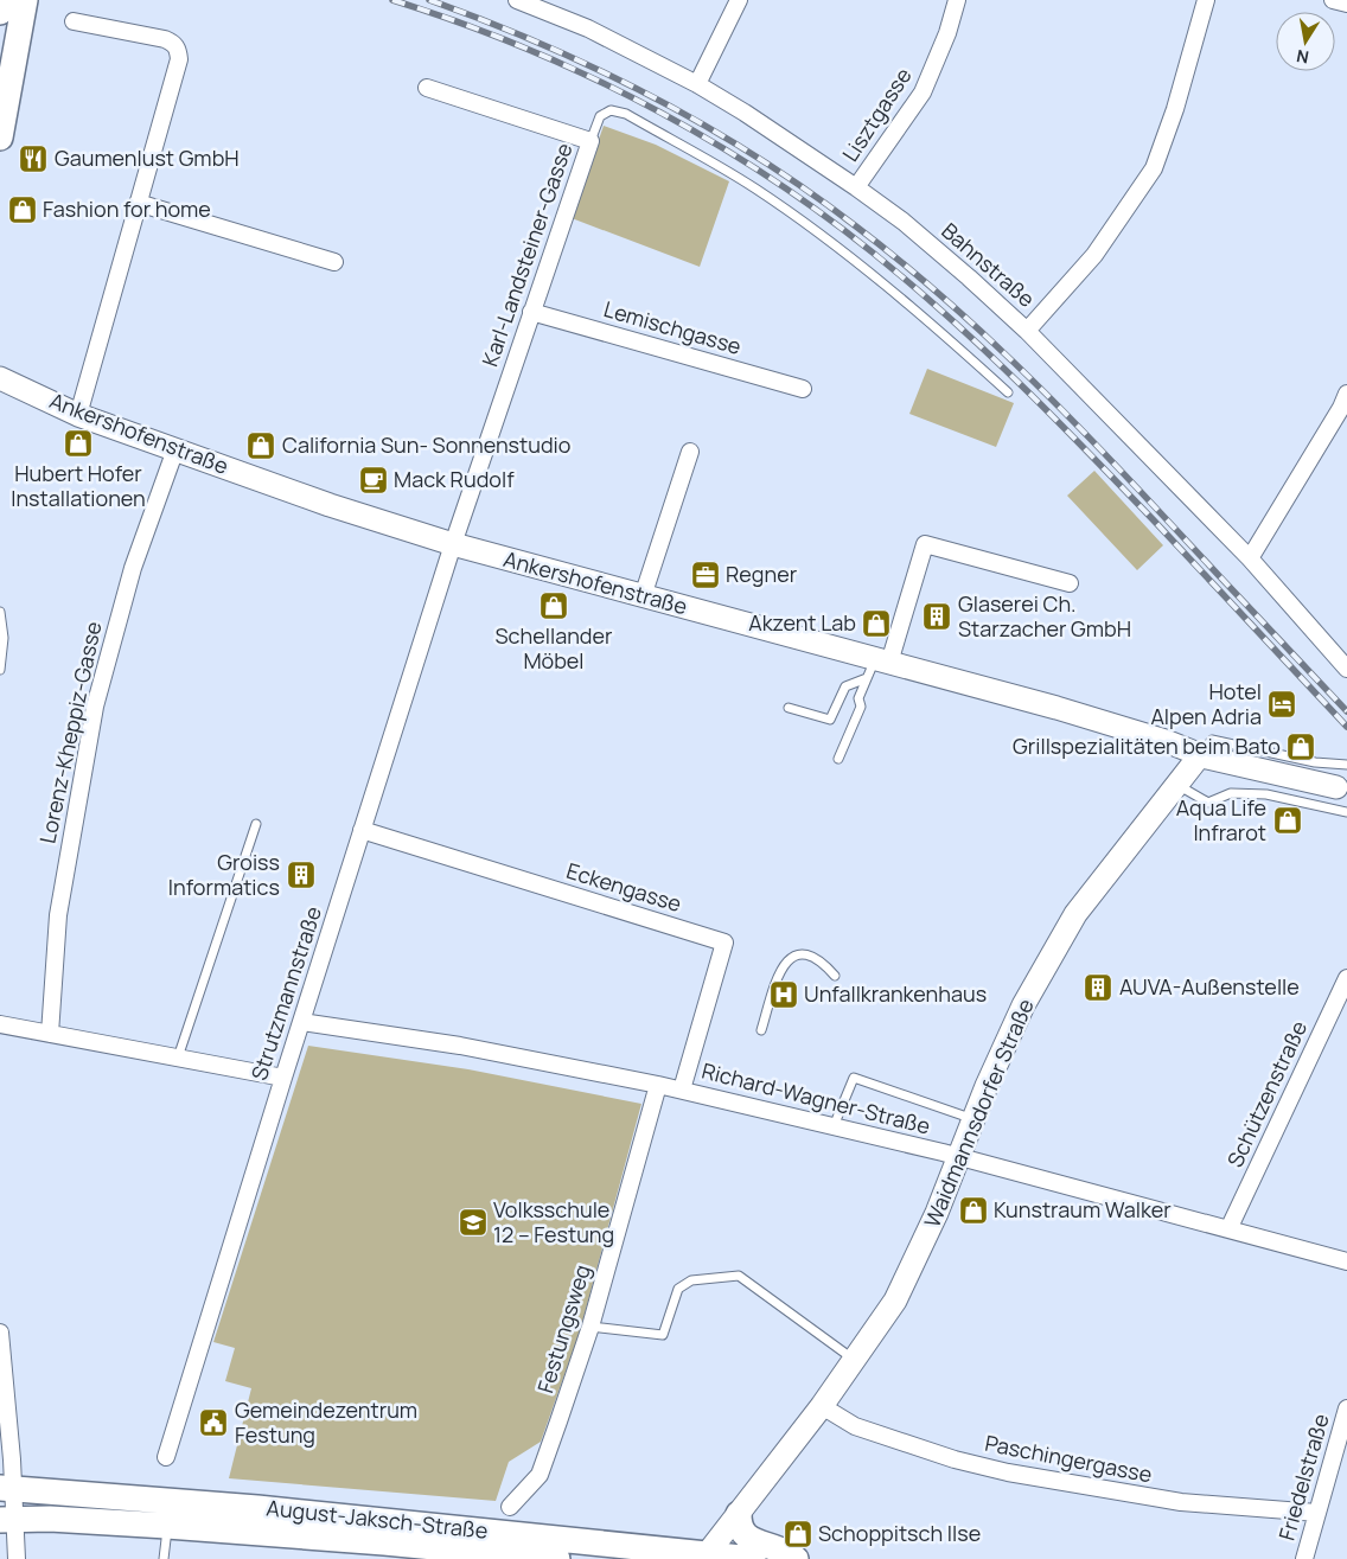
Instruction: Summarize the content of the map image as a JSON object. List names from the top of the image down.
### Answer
{
  "streets": {
    "main road": ["August-Jaksch-Straße"],
    "street": [
      "Lisztgasse",
      "Karl-Landsteiner-Gasse",
      "Bahnstraße",
      "Lemischgasse",
      "Ankershofenstraße",
      "Lorenz-Kheppiz-Gasse",
      "Eckengasse",
      "Strutzmannstraße",
      "Schützenstraße",
      "Richard-Wagner-Straße",
      "Waidmannsdorfer Straße",
      "Festungsweg",
      "Paschingergasse",
      "Friedelstraße"
    ]
  },
  "crossings": [
    ["Lisztgasse", "Bahnstraße"],
    ["Karl-Landsteiner-Gasse", "Lemischgasse"],
    ["Karl-Landsteiner-Gasse", "Ankershofenstraße"],
    ["Karl-Landsteiner-Gasse", "Strutzmannstraße"],
    ["Ankershofenstraße", "Lorenz-Kheppiz-Gasse"],
    ["Ankershofenstraße", "Strutzmannstraße"],
    ["Ankershofenstraße", "Waidmannsdorfer Straße"],
    ["Eckengasse", "Strutzmannstraße"],
    ["Eckengasse", "Richard-Wagner-Straße"],
    ["Strutzmannstraße", "Richard-Wagner-Straße"],
    ["Schützenstraße", "Richard-Wagner-Straße"],
    ["Richard-Wagner-Straße", "Waidmannsdorfer Straße"],
    ["Richard-Wagner-Straße", "Festungsweg"],
    ["Waidmannsdorfer Straße", "Paschingergasse"],
    ["Waidmannsdorfer Straße", "August-Jaksch-Straße"],
    ["Paschingergasse", "Friedelstraße"]
  ],
  "places": {
    "restaurant": ["Gaumenlust GmbH"],
    "shop": [
      "Fashion for home",
      "Hubert Hofer Installationen",
      "California Sun- Sonnenstudio",
      "Schellander Möbel",
      "Akzent Lab",
      "Grillspezialitäten beim Bato",
      "Aqua Life Infrarot",
      "Kunstraum Walker",
      "Schoppitsch Ilse"
    ],
    "cafe": ["Mack Rudolf"],
    "office": ["Regner"],
    "building": ["Glaserei Ch. Starzacher GmbH", "Groiss Informatics", "AUVA-Außenstelle"],
    "hotel": ["Hotel Alpen Adria"],
    "hospital": ["Unfallkrankenhaus"],
    "school or university": ["Volksschule 12 – Festung"],
    "public building": ["Gemeindezentrum Festung"]
  },
  "north": "bottom"
}
